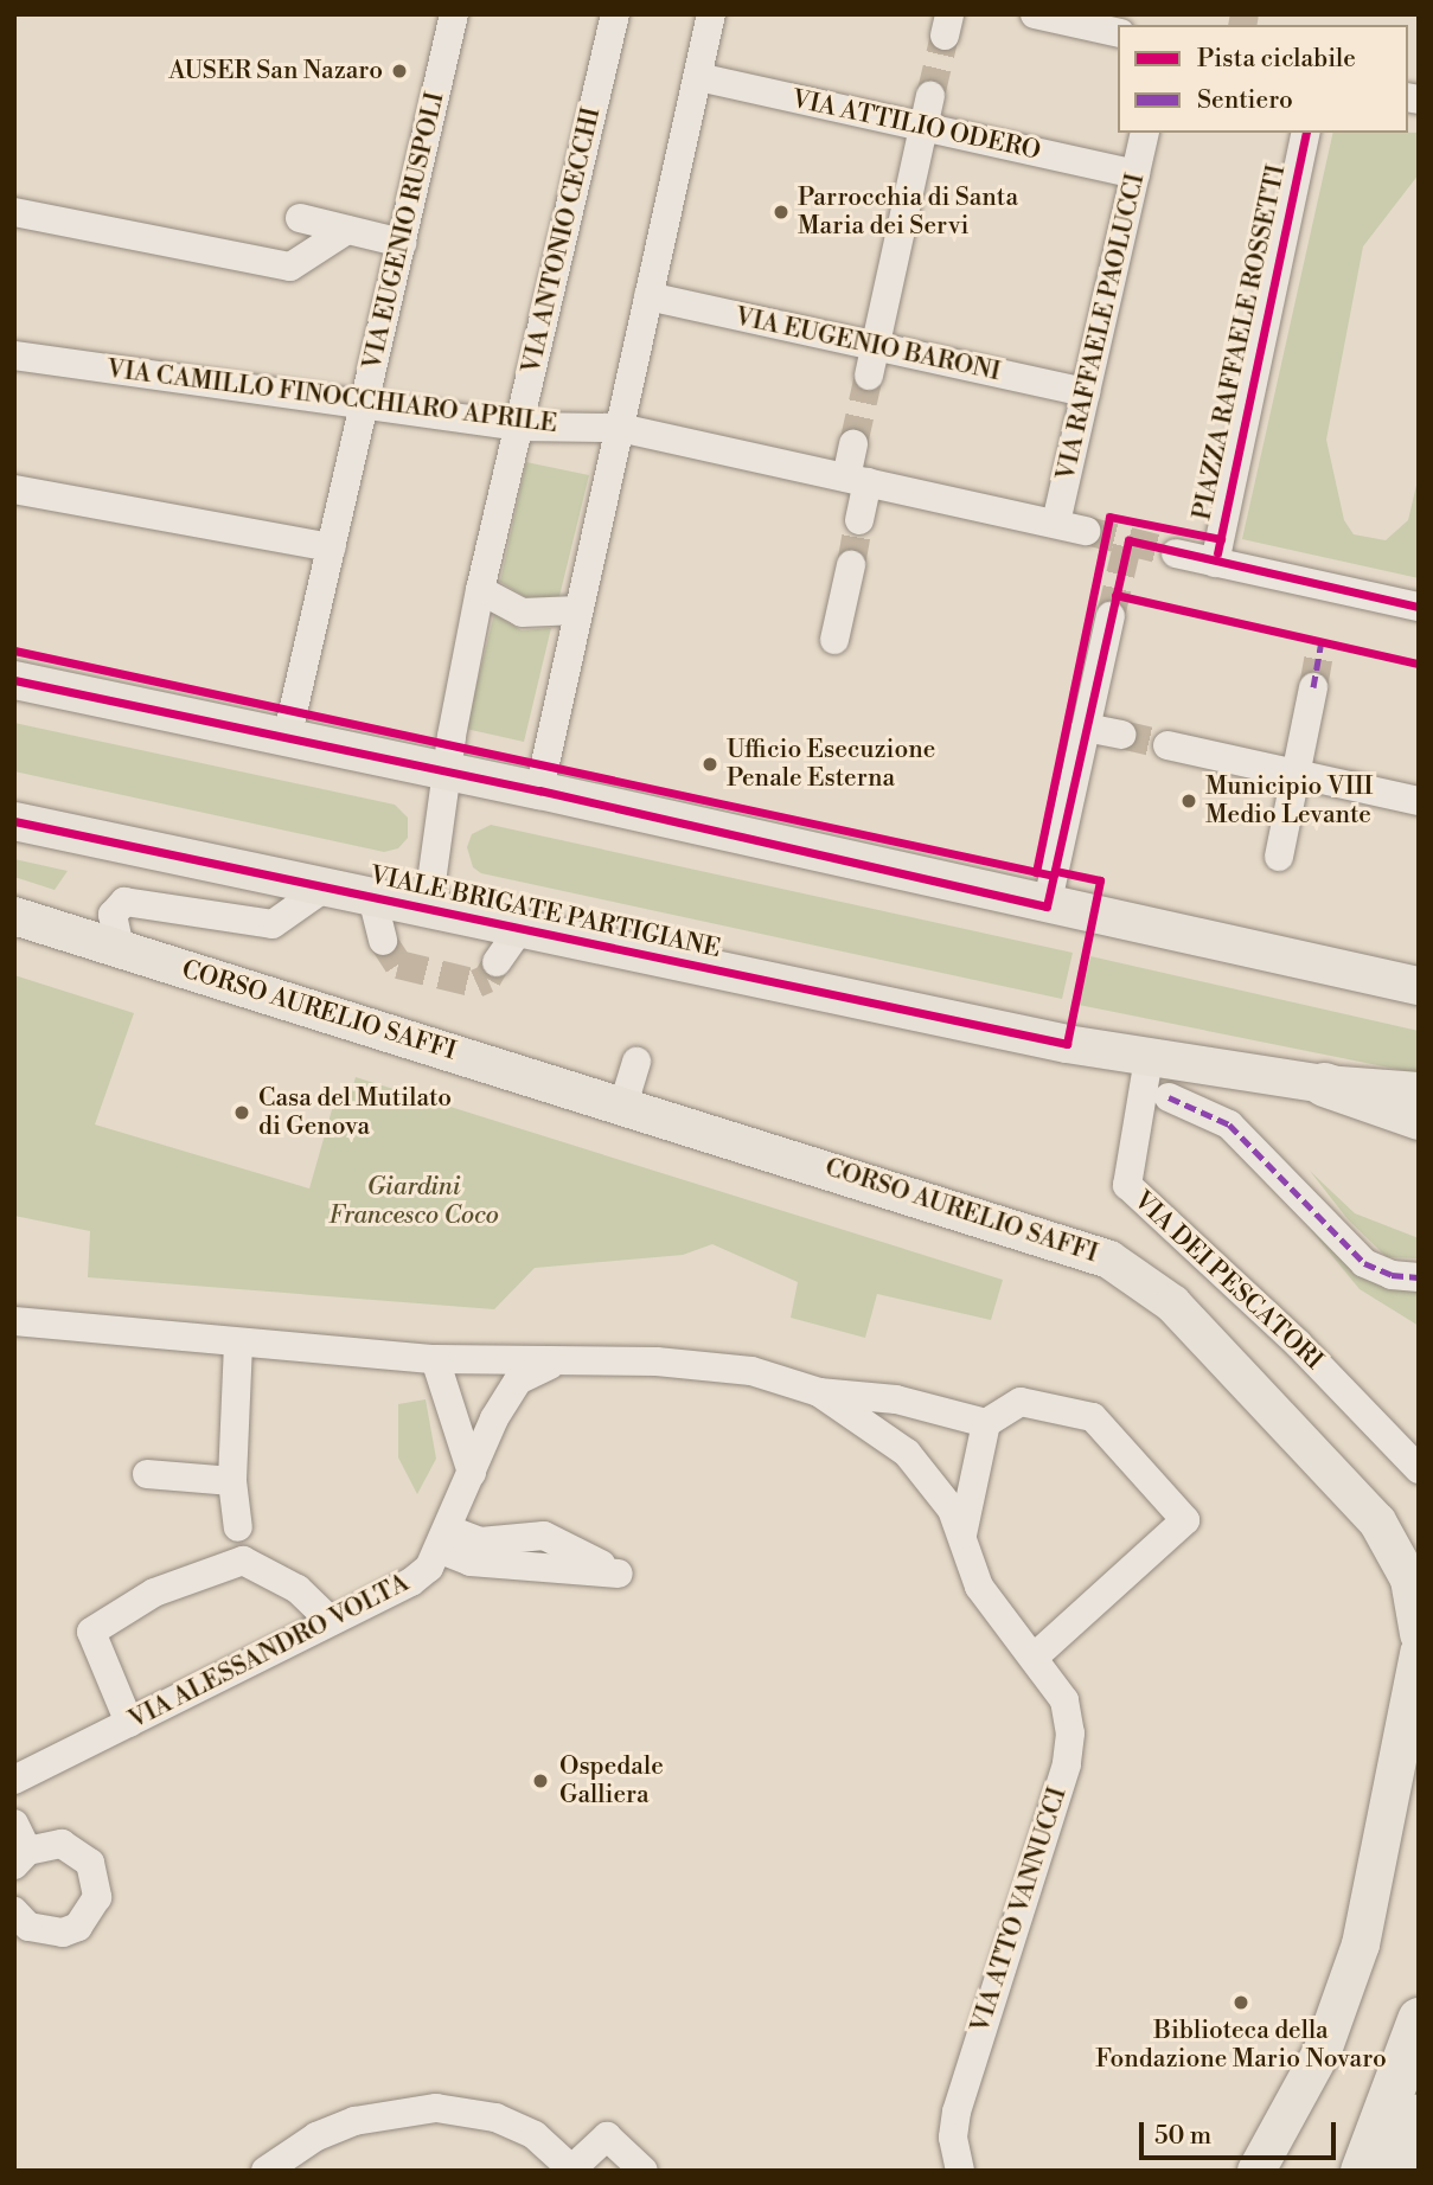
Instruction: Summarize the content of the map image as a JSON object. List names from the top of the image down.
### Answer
{
  "streets": {
    "main road": ["VIALE BRIGATE PARTIGIANE", "CORSO AURELIO SAFFI"],
    "street": [
      "VIA ATTILIO ODERO",
      "VIA EUGENIO RUSPOLI",
      "VIA ANTONIO CECCHI",
      "VIA RAFFAELE PAOLUCCI",
      "PIAZZA RAFFAELE ROSSETTI",
      "VIA EUGENIO BARONI",
      "VIA CAMILLO FINOCCHIARO APRILE",
      "VIA DEI PESCATORI",
      "VIA ALESSANDRO VOLTA",
      "VIA ATTO VANNUCCI"
    ]
  },
  "crossings": [
    ["VIA ATTILIO ODERO", "VIA RAFFAELE PAOLUCCI"],
    ["VIA EUGENIO RUSPOLI", "VIA CAMILLO FINOCCHIARO APRILE"],
    ["VIA ANTONIO CECCHI", "VIA CAMILLO FINOCCHIARO APRILE"],
    ["VIA ANTONIO CECCHI", "VIALE BRIGATE PARTIGIANE"],
    ["VIA RAFFAELE PAOLUCCI", "VIA EUGENIO BARONI"],
    ["VIA RAFFAELE PAOLUCCI", "VIA CAMILLO FINOCCHIARO APRILE"],
    ["VIALE BRIGATE PARTIGIANE", "VIA DEI PESCATORI"]
  ],
  "parks": ["Giardini Francesco Coco"],
  "places": [
    "AUSER San Nazaro",
    "Parrocchia di Santa Maria dei Servi",
    "Ufficio Esecuzione Penale Esterna",
    "Municipio VIII Medio Levante",
    "Casa del Mutilato di Genova",
    "Ospedale Galliera",
    "Biblioteca della Fondazione Mario Novaro"
  ],
  "legend": ["Pista ciclabile", "Sentiero"],
  "scale_bar": "50 m"
}
